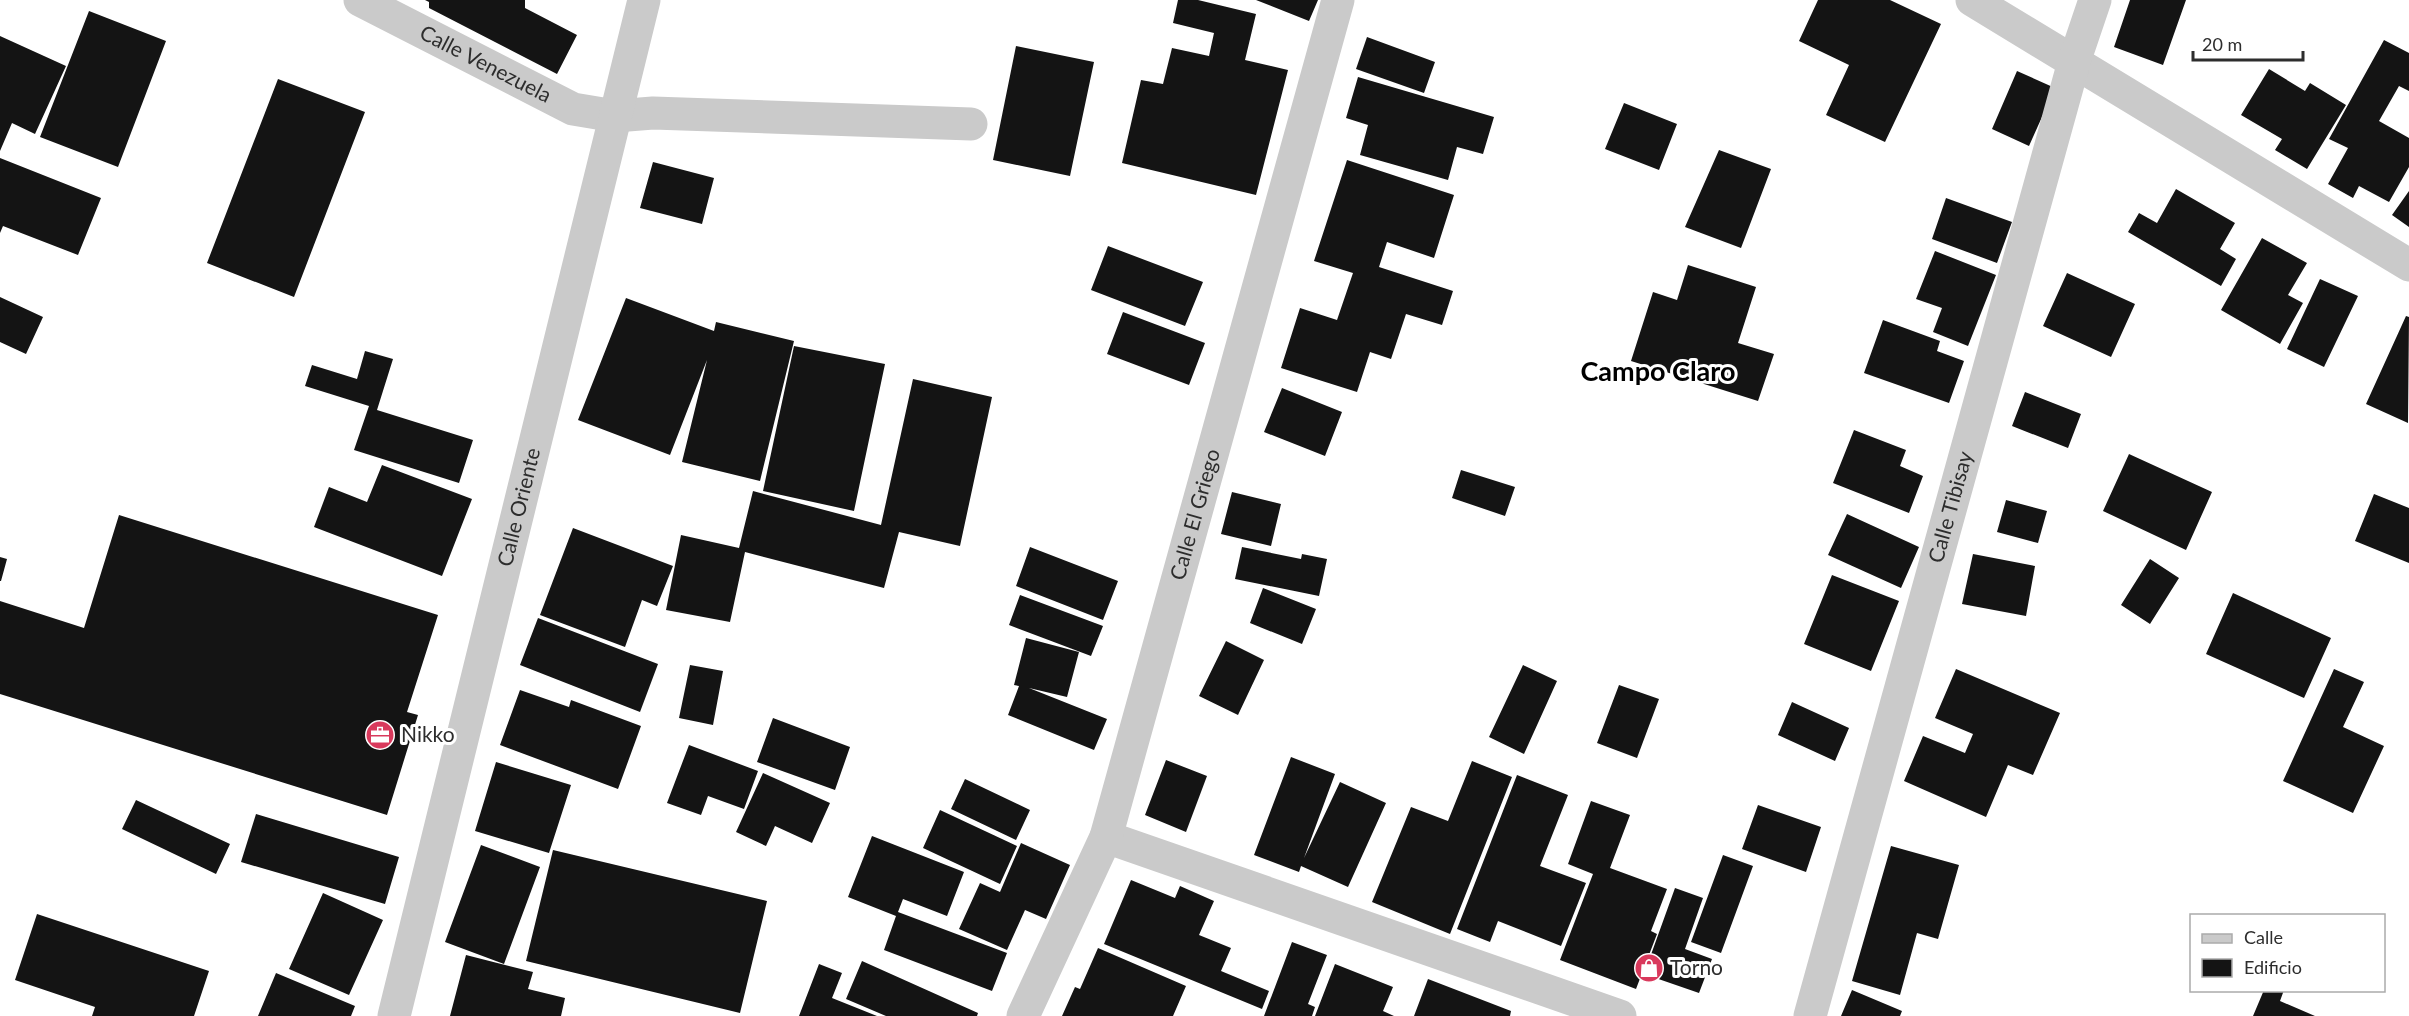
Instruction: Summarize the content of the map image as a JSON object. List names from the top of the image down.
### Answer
{
  "streets": {
    "street": [
      "Calle Venezuela",
      "Calle Oriente",
      "Calle Tibisay",
      "Calle El Griego"
    ]
  },
  "crossings": [
    ["Calle Venezuela", "Calle Oriente"]
  ],
  "districts": ["Campo Claro"],
  "places": {
    "office": ["Nikko"],
    "shop": ["Torno"]
  },
  "legend": ["Calle", "Edificio"],
  "scale_bar": "20 m"
}
